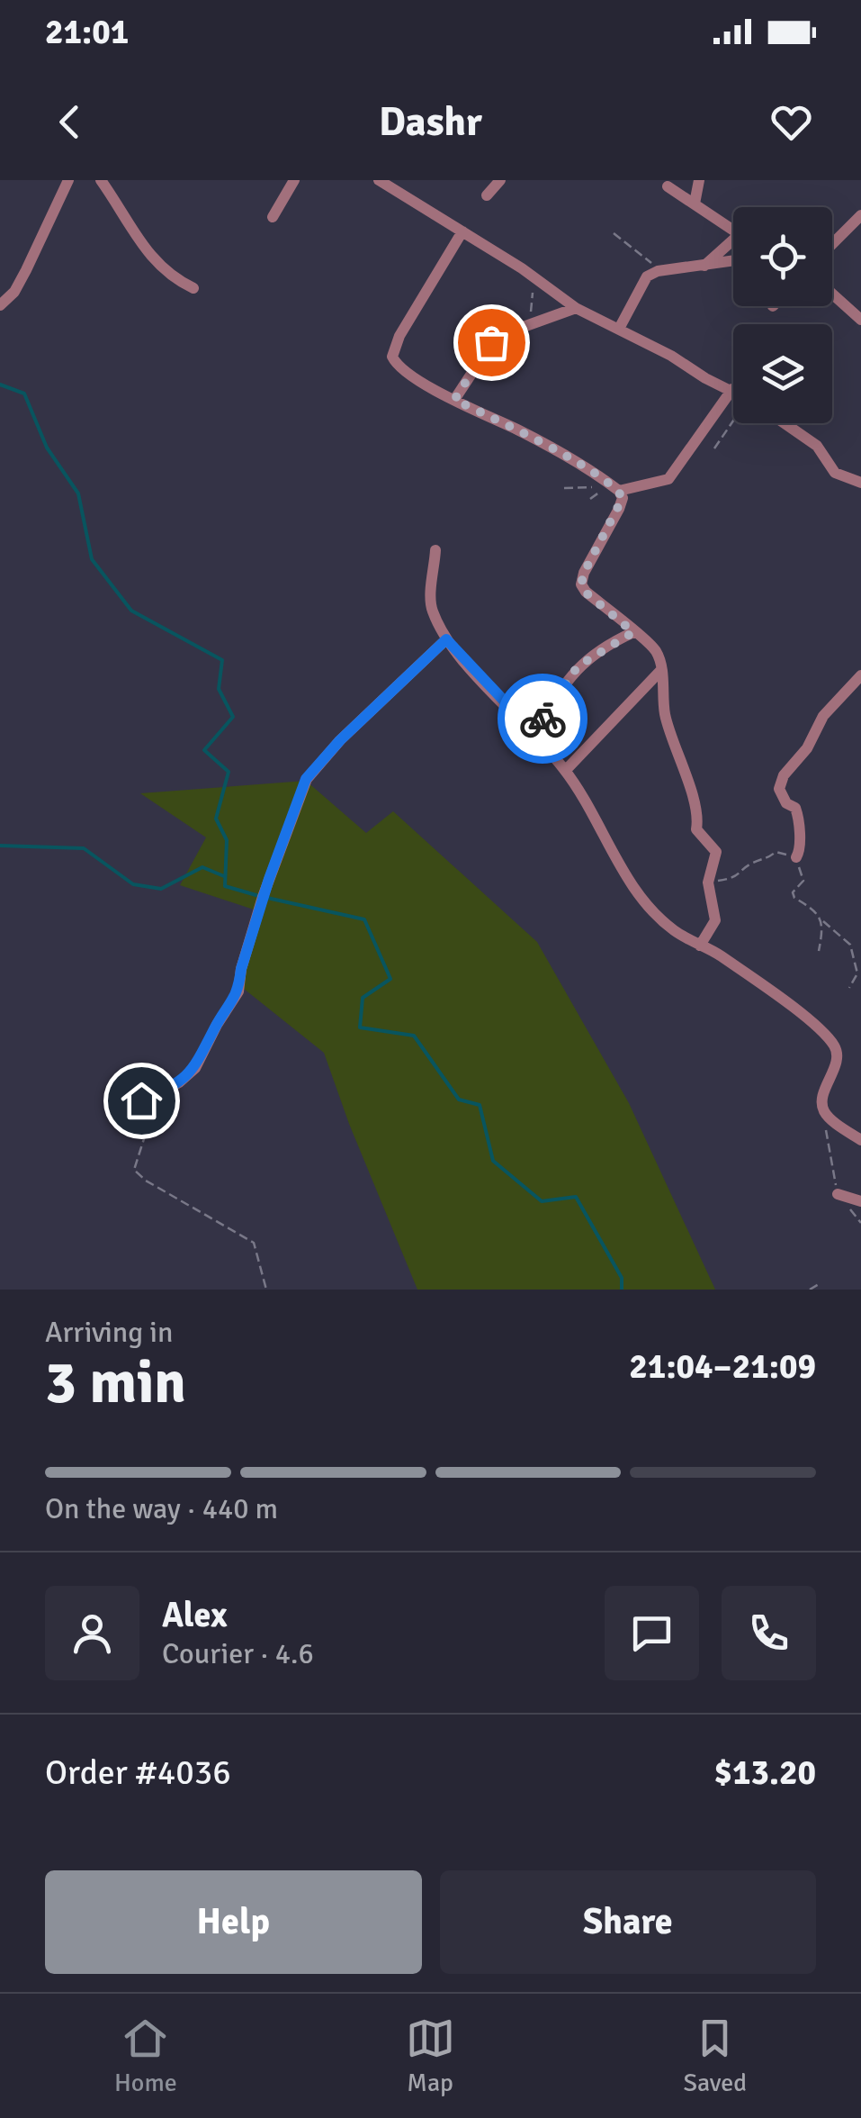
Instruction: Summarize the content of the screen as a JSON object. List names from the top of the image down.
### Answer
{
  "page": {
    "status": "21:01",
    "header": "Dashr",
    "heading": ["3 min", "Arriving in", "21:04–21:09"],
    "panel": [
      "Alex",
      "Courier · 4.6",
      "Order #4036",
      "$13.20"
    ],
    "bar": "On the way · 440 m",
    "buttons": ["Help", "Share"],
    "tabs": ["Home", "Map", "Saved"]
  }
}
